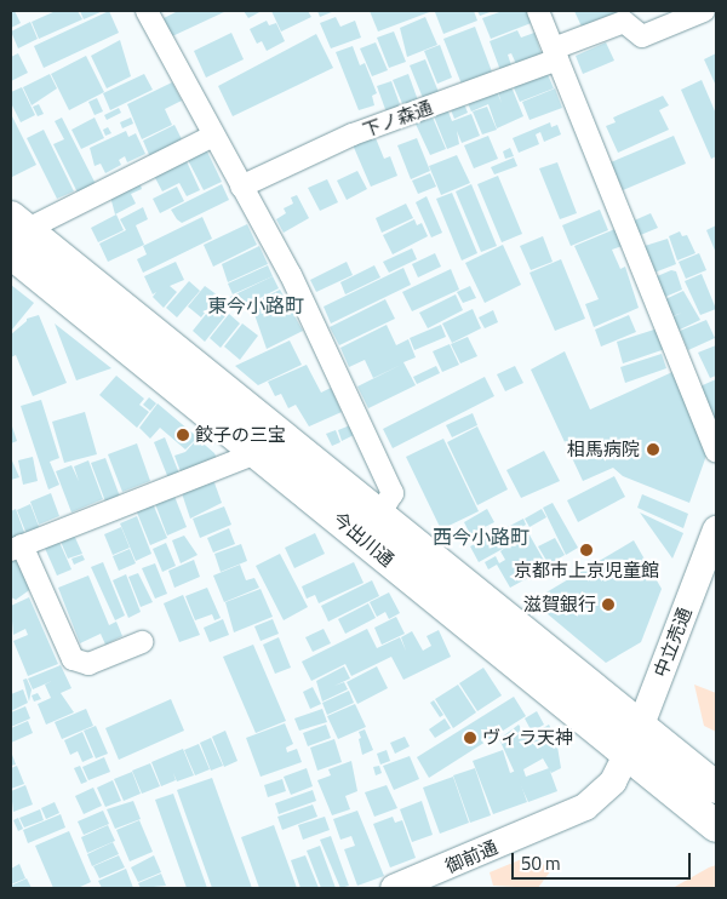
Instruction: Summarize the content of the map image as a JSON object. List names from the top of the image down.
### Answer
{
  "streets": {
    "main road": ["今出川通"],
    "street": ["下ノ森通", "中立売通", "御前通"]
  },
  "crossings": [
    ["今出川通", "中立売通"],
    ["今出川通", "御前通"],
    ["中立売通", "御前通"]
  ],
  "districts": ["東今小路町", "西今小路町"],
  "places": [
    "餃子の三宝",
    "相馬病院",
    "京都市上京児童館",
    "滋賀銀行",
    "ヴィラ天神"
  ],
  "scale_bar": "50 m"
}
